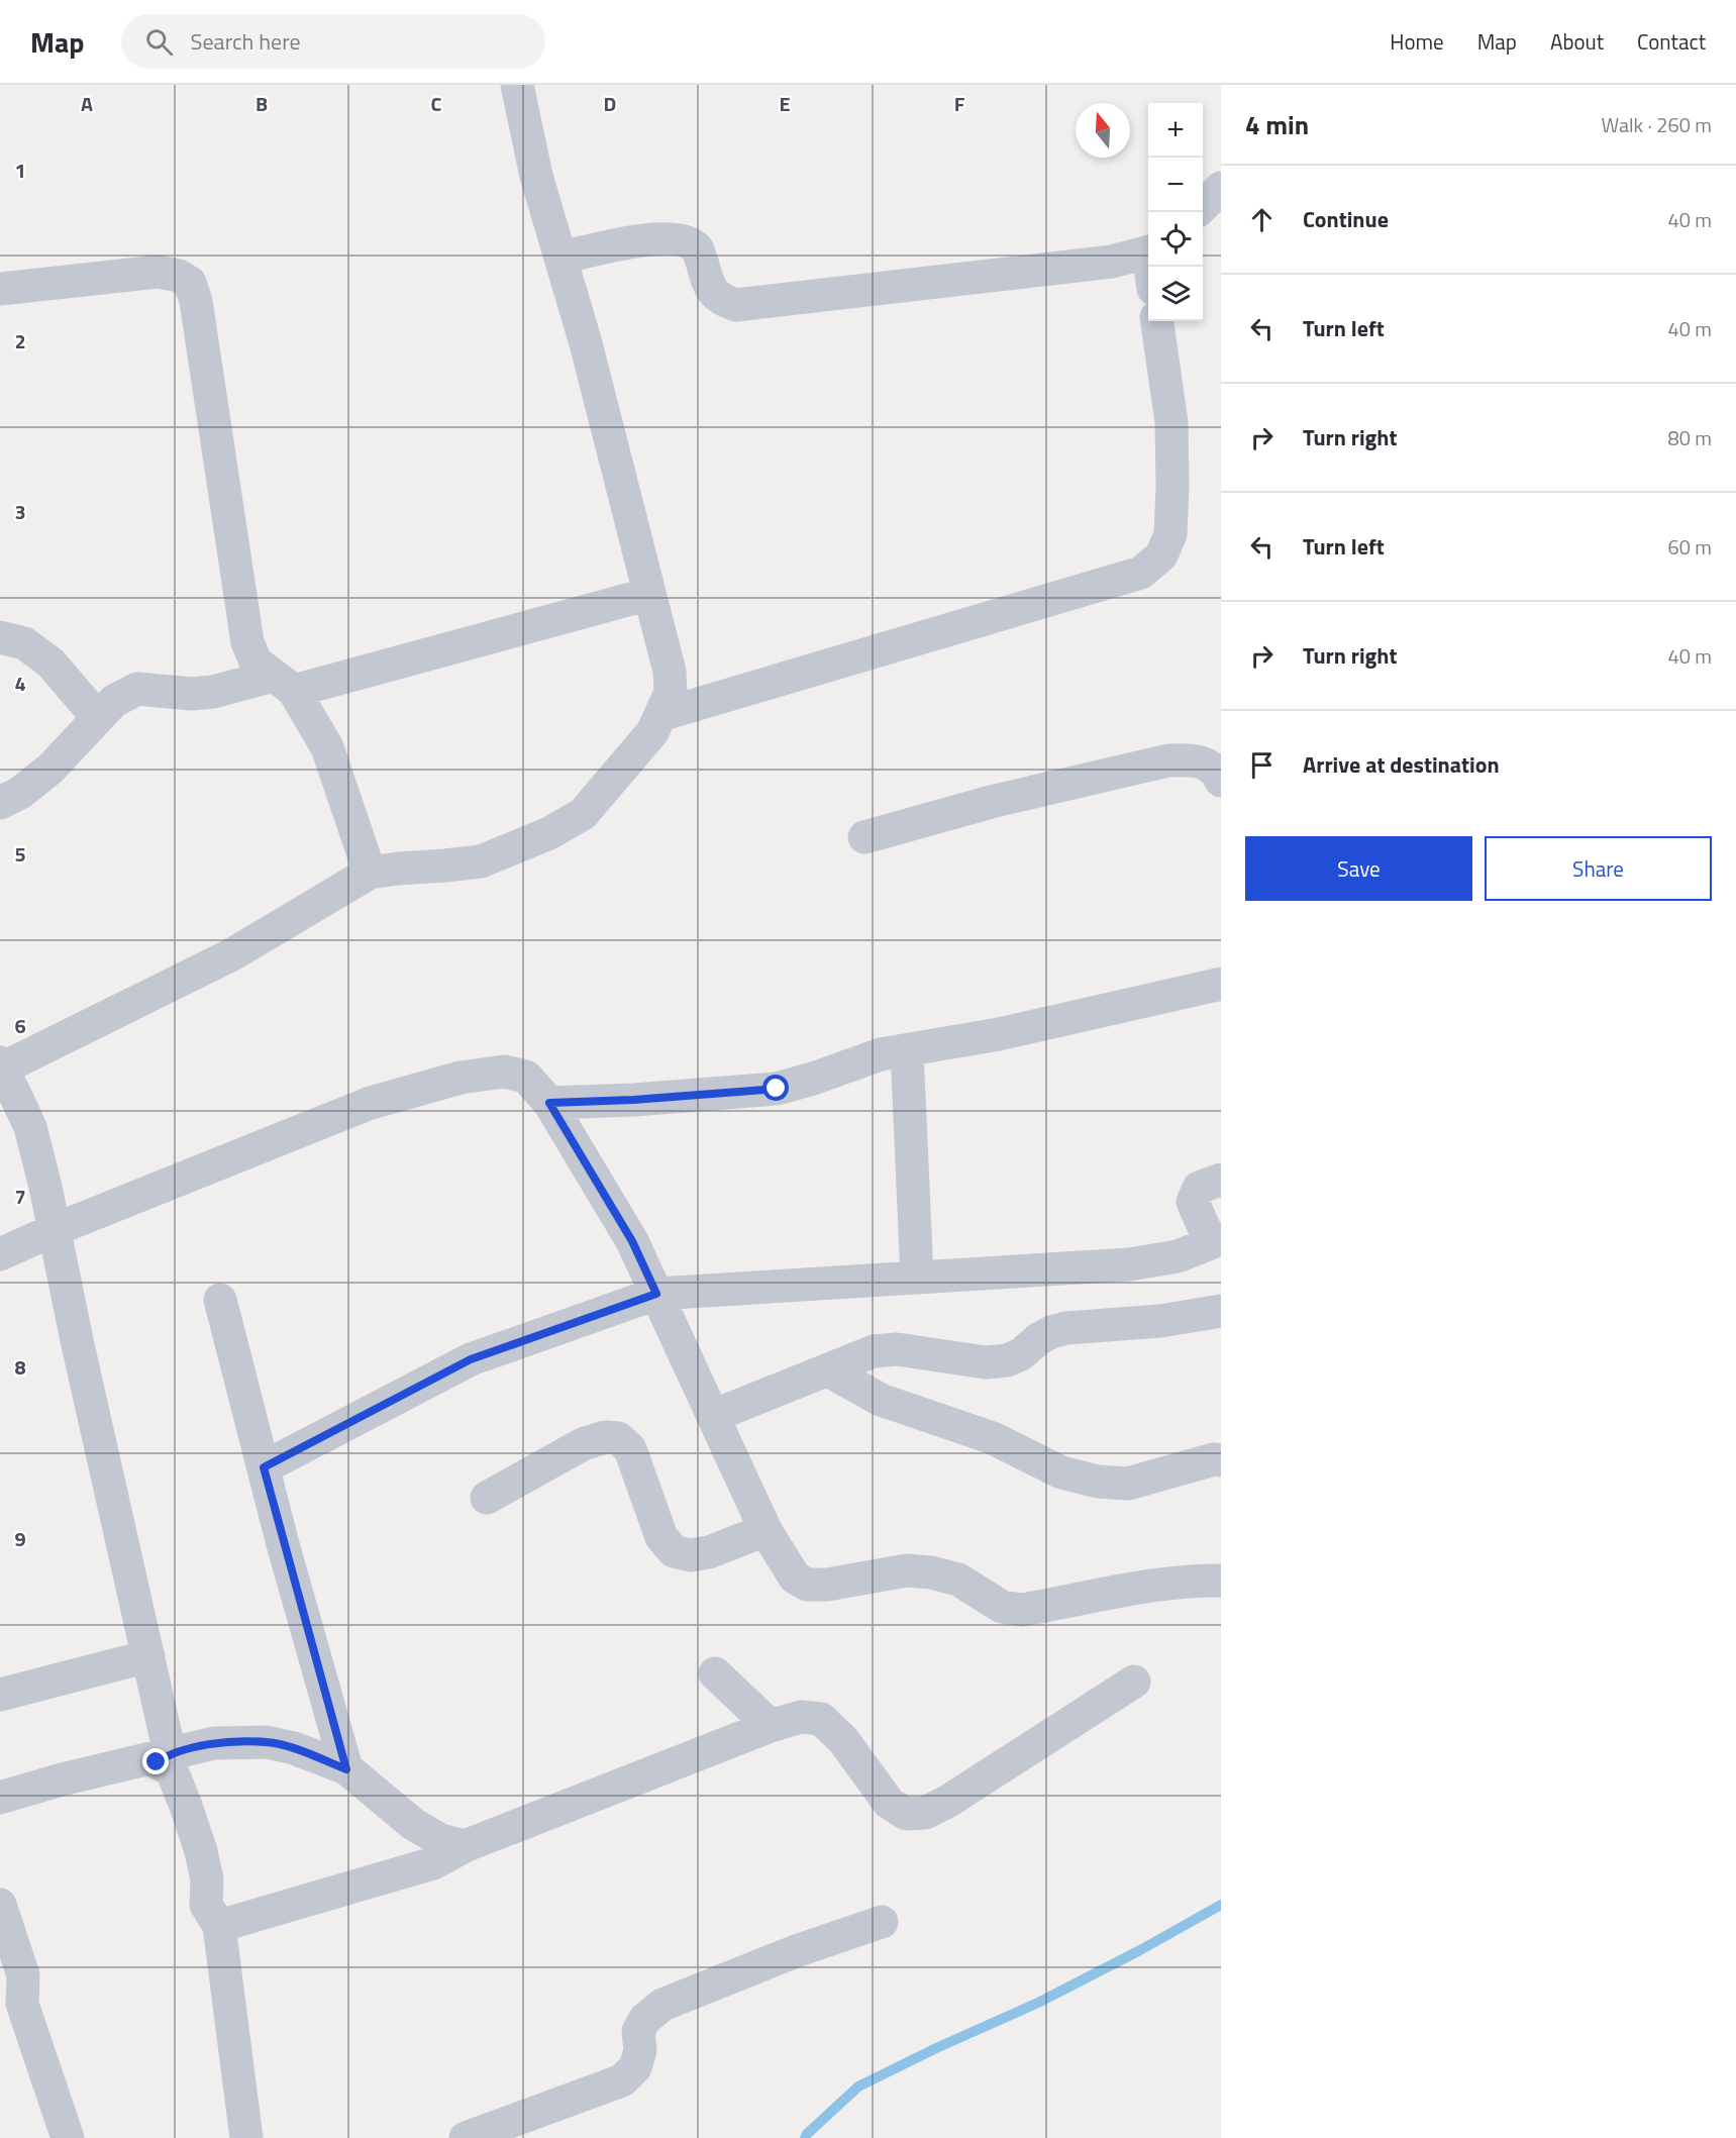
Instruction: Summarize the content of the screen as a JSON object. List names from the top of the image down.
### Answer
{
  "north": "top",
  "page": {
    "header": "Map",
    "search": "Search here",
    "nav": [
      "Home",
      "Map",
      "About",
      "Contact"
    ],
    "heading": ["4 min", "Walk · 260 m"],
    "map_buttons": ["+", "−"],
    "list": [
      ["Continue", "40 m"],
      ["Turn left", "40 m"],
      ["Turn right", "80 m"],
      ["Turn left", "60 m"],
      ["Turn right", "40 m"],
      "Arrive at destination"
    ],
    "buttons": ["Save", "Share"]
  },
  "grid": {
    "columns": [
      "A",
      "B",
      "C",
      "D",
      "E",
      "F"
    ],
    "rows": [
      "1",
      "2",
      "3",
      "4",
      "5",
      "6",
      "7",
      "8",
      "9"
    ]
  }
}
